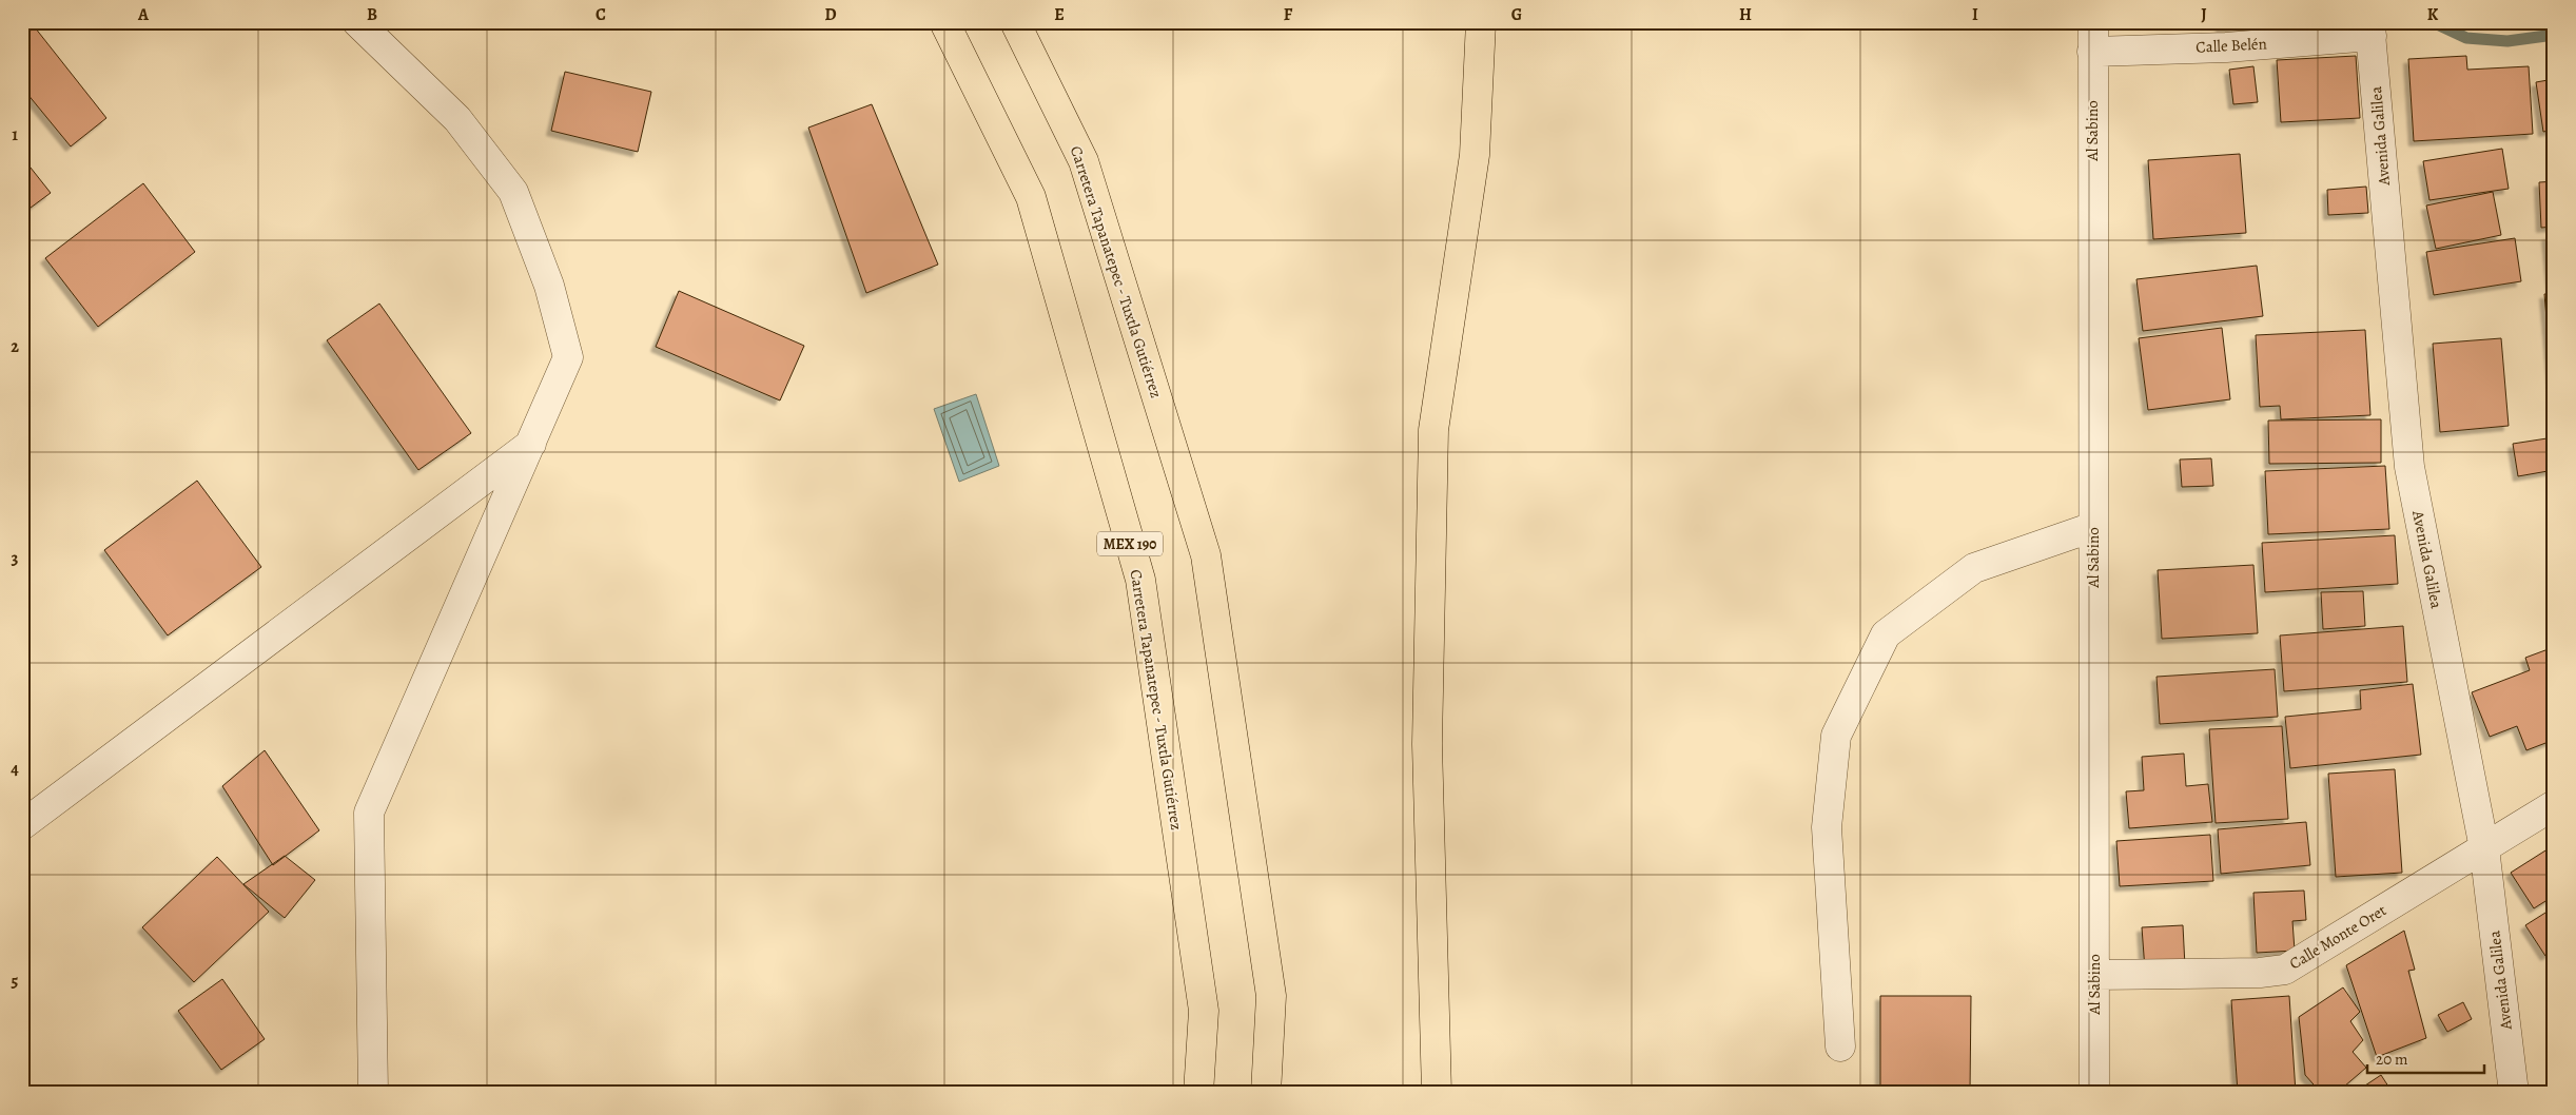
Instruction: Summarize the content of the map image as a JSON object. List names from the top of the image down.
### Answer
{
  "streets": {
    "main road": ["Carretera Tapanatepec - Tuxtla Gutiérrez", "MEX 190"],
    "street": [
      "Calle Belén",
      "Al Sabino",
      "Avenida Galilea",
      "Calle Monte Oret"
    ]
  },
  "crossings": [
    ["Calle Belén", "Al Sabino"],
    ["Calle Belén", "Avenida Galilea"],
    ["Al Sabino", "Calle Monte Oret"],
    ["Avenida Galilea", "Calle Monte Oret"]
  ],
  "scale_bar": "20 m",
  "grid": {
    "columns": [
      "A",
      "B",
      "C",
      "D",
      "E",
      "F",
      "G",
      "H",
      "I",
      "J",
      "K"
    ],
    "rows": [
      "1",
      "2",
      "3",
      "4",
      "5"
    ]
  }
}
